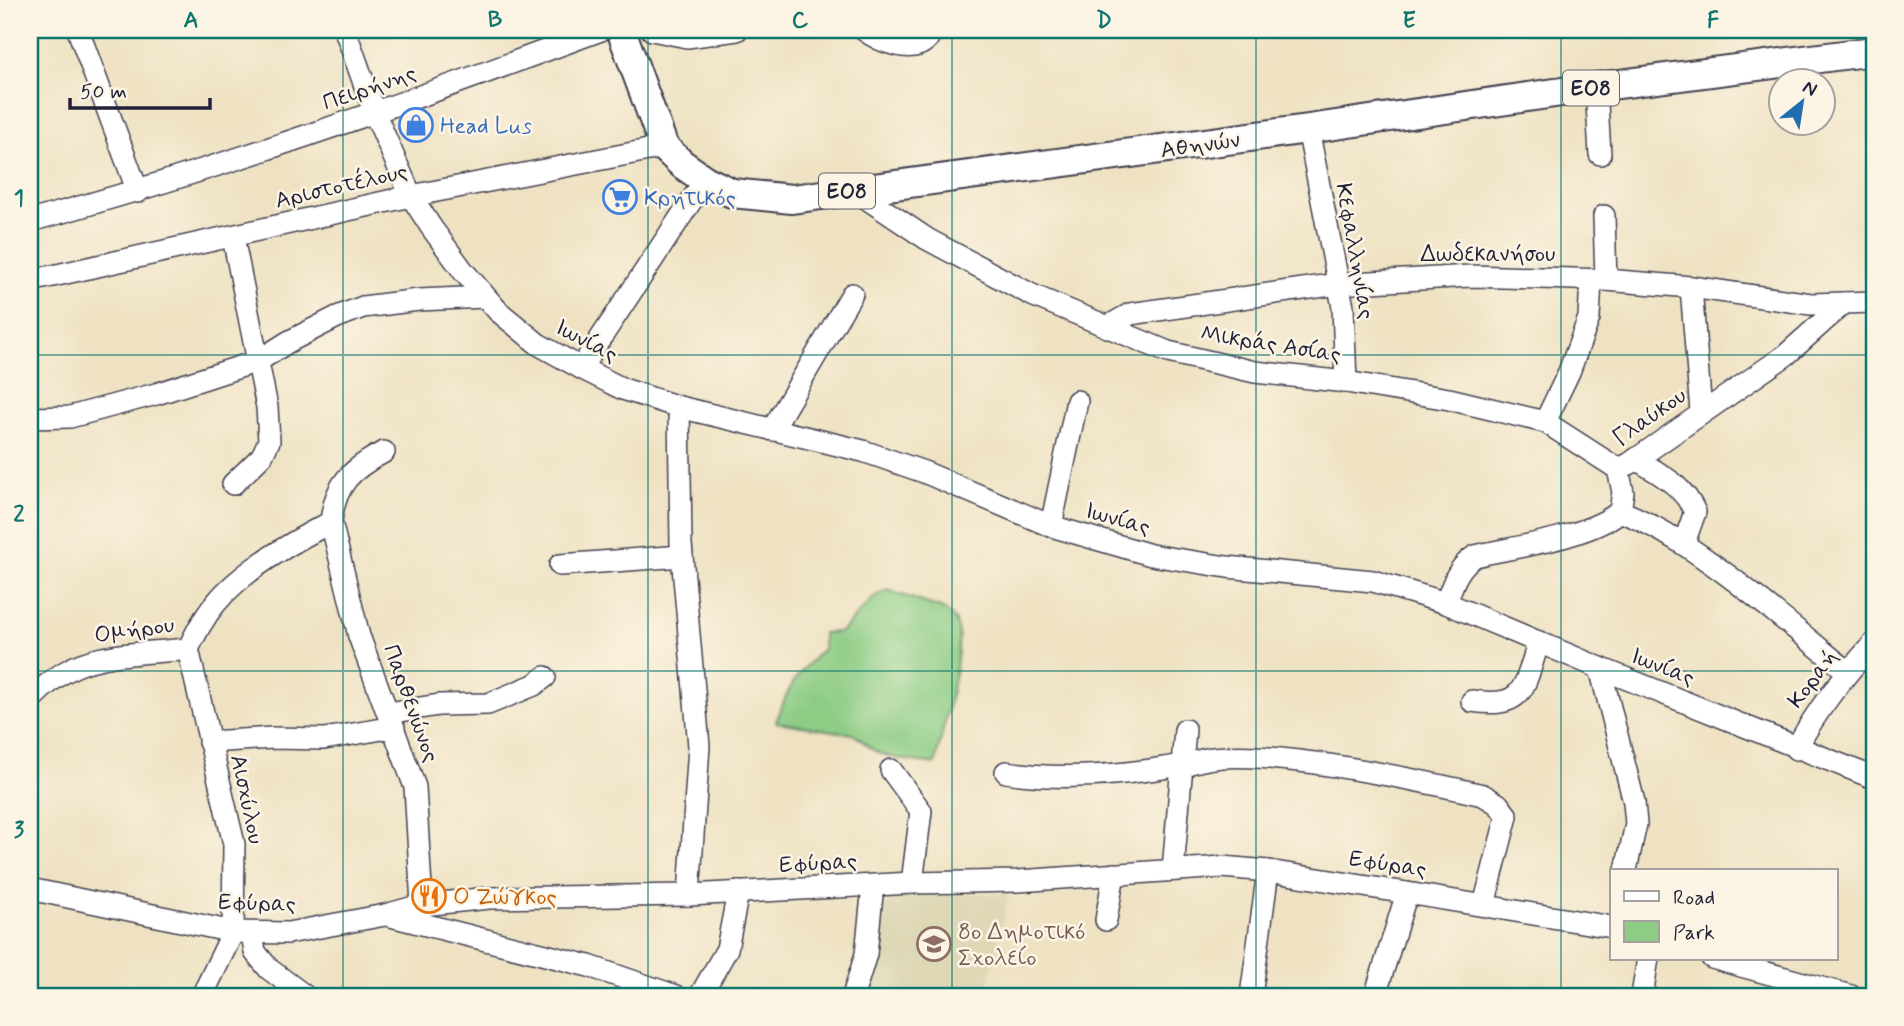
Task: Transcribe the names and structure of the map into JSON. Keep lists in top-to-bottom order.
{
  "streets": {
    "main road": ["ΕΟ8", "Αθηνών"],
    "street": [
      "Πειρήνης",
      "Αριστοτέλους",
      "Κεφαλληνίας",
      "Δωδεκανήσου",
      "Ιωνίας",
      "Μικράς Ασίας",
      "Γλαύκου",
      "Ομήρου",
      "Κοραή",
      "Παρθενώνος",
      "Αισχύλου",
      "Εφύρας"
    ]
  },
  "crossings": [
    ["Πειρήνης", "Ιωνίας"],
    ["Αθηνών", "Αριστοτέλους"],
    ["Αθηνών", "Κεφαλληνίας"],
    ["Αθηνών", "Μικράς Ασίας"],
    ["Αριστοτέλους", "Ιωνίας"],
    ["Κεφαλληνίας", "Δωδεκανήσου"],
    ["Κεφαλληνίας", "Μικράς Ασίας"],
    ["Δωδεκανήσου", "Μικράς Ασίας"],
    ["Δωδεκανήσου", "Γλαύκου"],
    ["Ιωνίας", "Κοραή"],
    ["Μικράς Ασίας", "Γλαύκου"],
    ["Ομήρου", "Παρθενώνος"],
    ["Ομήρου", "Αισχύλου"],
    ["Παρθενώνος", "Εφύρας"],
    ["Αισχύλου", "Εφύρας"]
  ],
  "places": {
    "shop": ["Head Lus"],
    "supermarket": ["Κρητικός"],
    "restaurant": ["Ο Ζώγκος"],
    "school or university": ["8ο Δημοτικό Σχολείο"]
  },
  "legend": ["Road", "Park"],
  "scale_bar": "50 m",
  "north": "top right",
  "grid": {
    "columns": [
      "A",
      "B",
      "C",
      "D",
      "E",
      "F"
    ],
    "rows": ["1", "2", "3"]
  }
}
